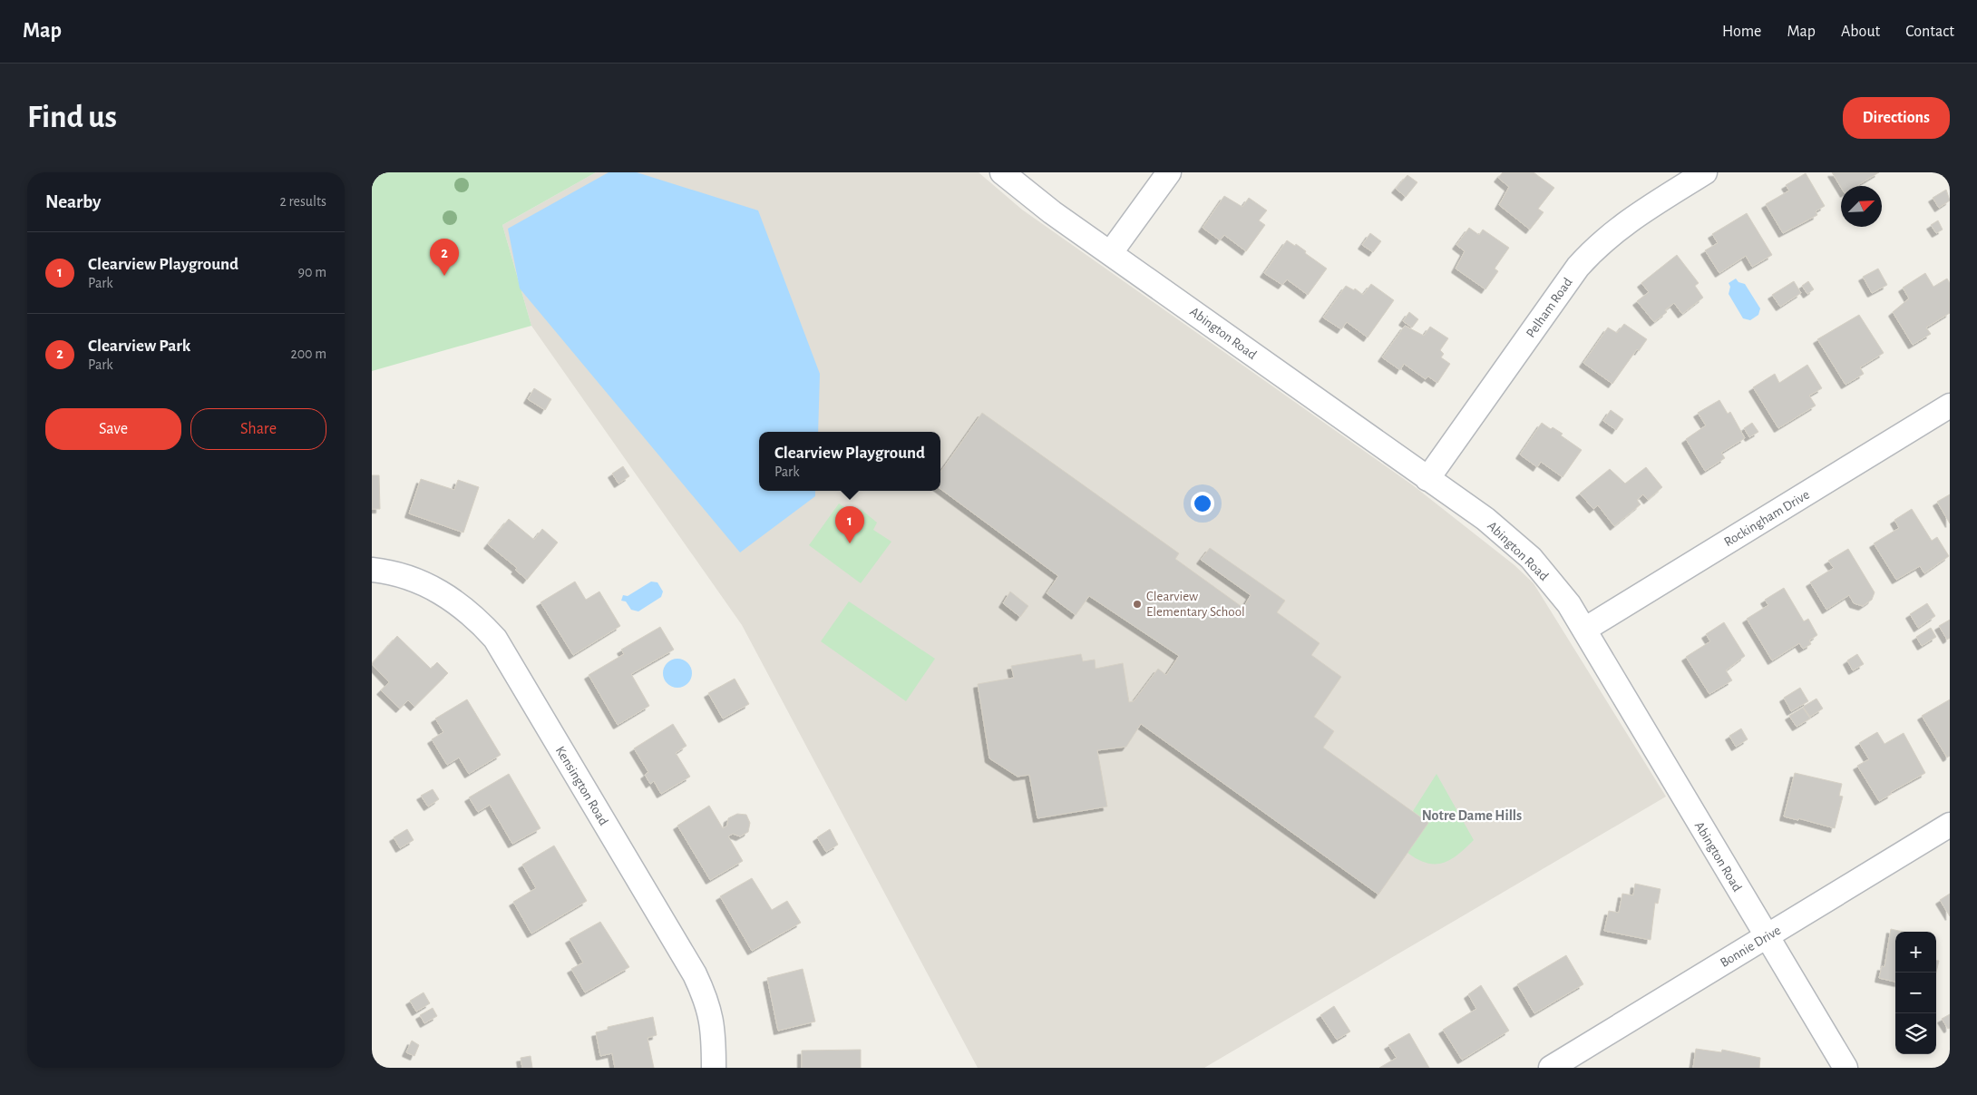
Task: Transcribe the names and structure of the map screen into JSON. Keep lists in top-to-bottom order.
{
  "streets": {
    "street": [
      "Pelham Road",
      "Abington Road",
      "Rockingham Drive",
      "Kensington Road",
      "Bonnie Drive"
    ]
  },
  "crossings": [
    ["Pelham Road", "Abington Road"],
    ["Abington Road", "Rockingham Drive"],
    ["Abington Road", "Bonnie Drive"]
  ],
  "districts": ["Notre Dame Hills"],
  "places": ["Clearview Elementary School"],
  "north": "top right",
  "page": {
    "header": "Map",
    "nav": [
      "Home",
      "Map",
      "About",
      "Contact"
    ],
    "buttons": [
      "Directions",
      ["Save", "Share"]
    ],
    "title": "Find us",
    "heading": ["Nearby", "2 results"],
    "list": [
      {
        "mark": "1",
        "name": "Clearview Playground",
        "note": "Park",
        "value": "90 m"
      },
      {
        "mark": "2",
        "name": "Clearview Park",
        "note": "Park",
        "value": "200 m"
      }
    ],
    "pins": ["2", "1"],
    "popup": ["Clearview Playground", "Park"],
    "map_buttons": ["+", "−"]
  }
}
